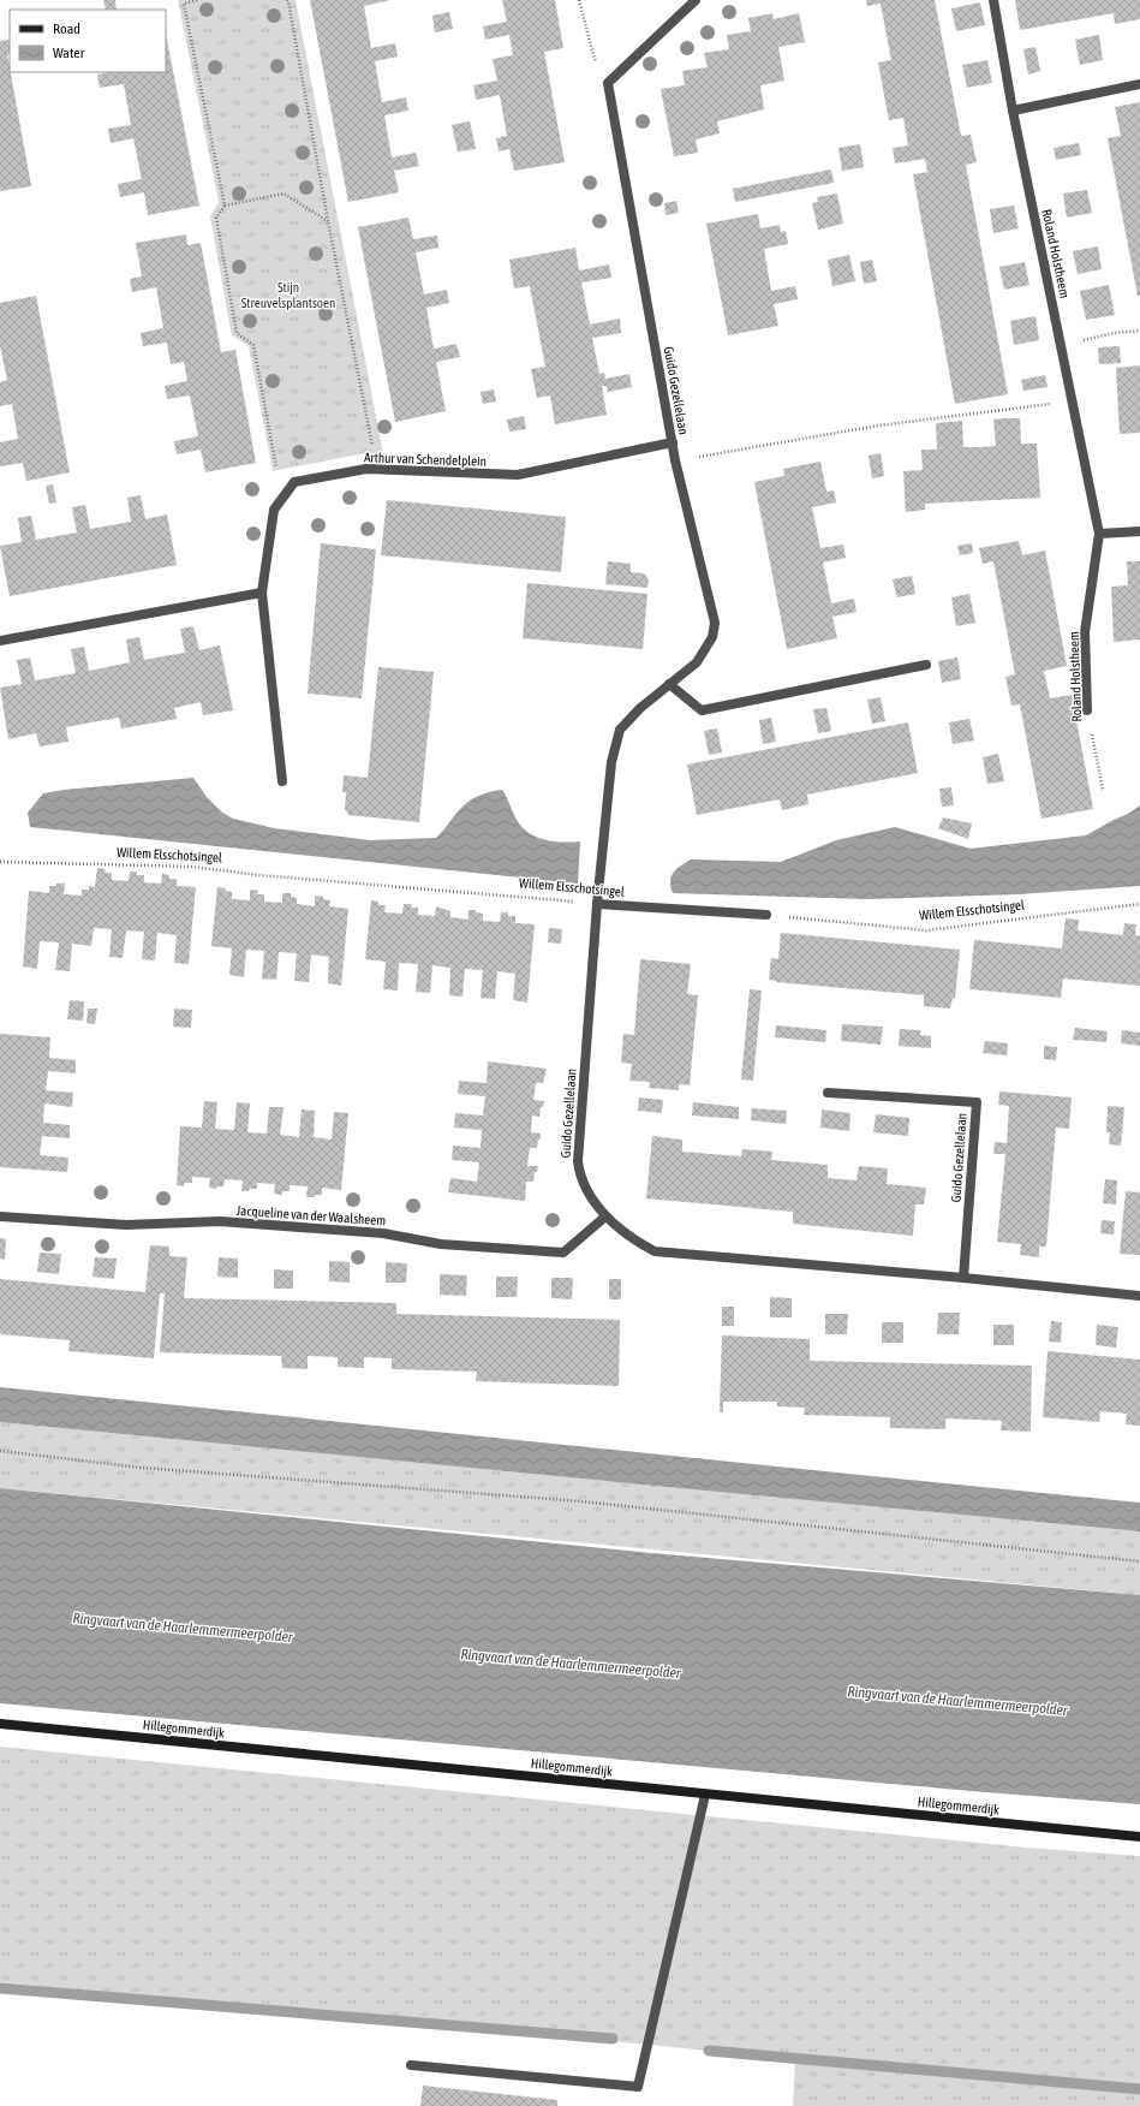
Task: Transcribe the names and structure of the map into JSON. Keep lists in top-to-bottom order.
{
  "streets": {
    "street": [
      "Roland Holstheem",
      "Guido Gezellelaan",
      "Arthur van Schendelplein",
      "Willem Elsschotsingel",
      "Jacqueline van der Waalsheem",
      "Hillegommerdijk"
    ]
  },
  "crossings": [
    ["Guido Gezellelaan", "Arthur van Schendelplein"],
    ["Guido Gezellelaan", "Willem Elsschotsingel"],
    ["Guido Gezellelaan", "Jacqueline van der Waalsheem"]
  ],
  "water": ["Ringvaart van de Haarlemmermeerpolder"],
  "parks": ["Stijn Streuvelsplantsoen"],
  "legend": ["Road", "Water"]
}
